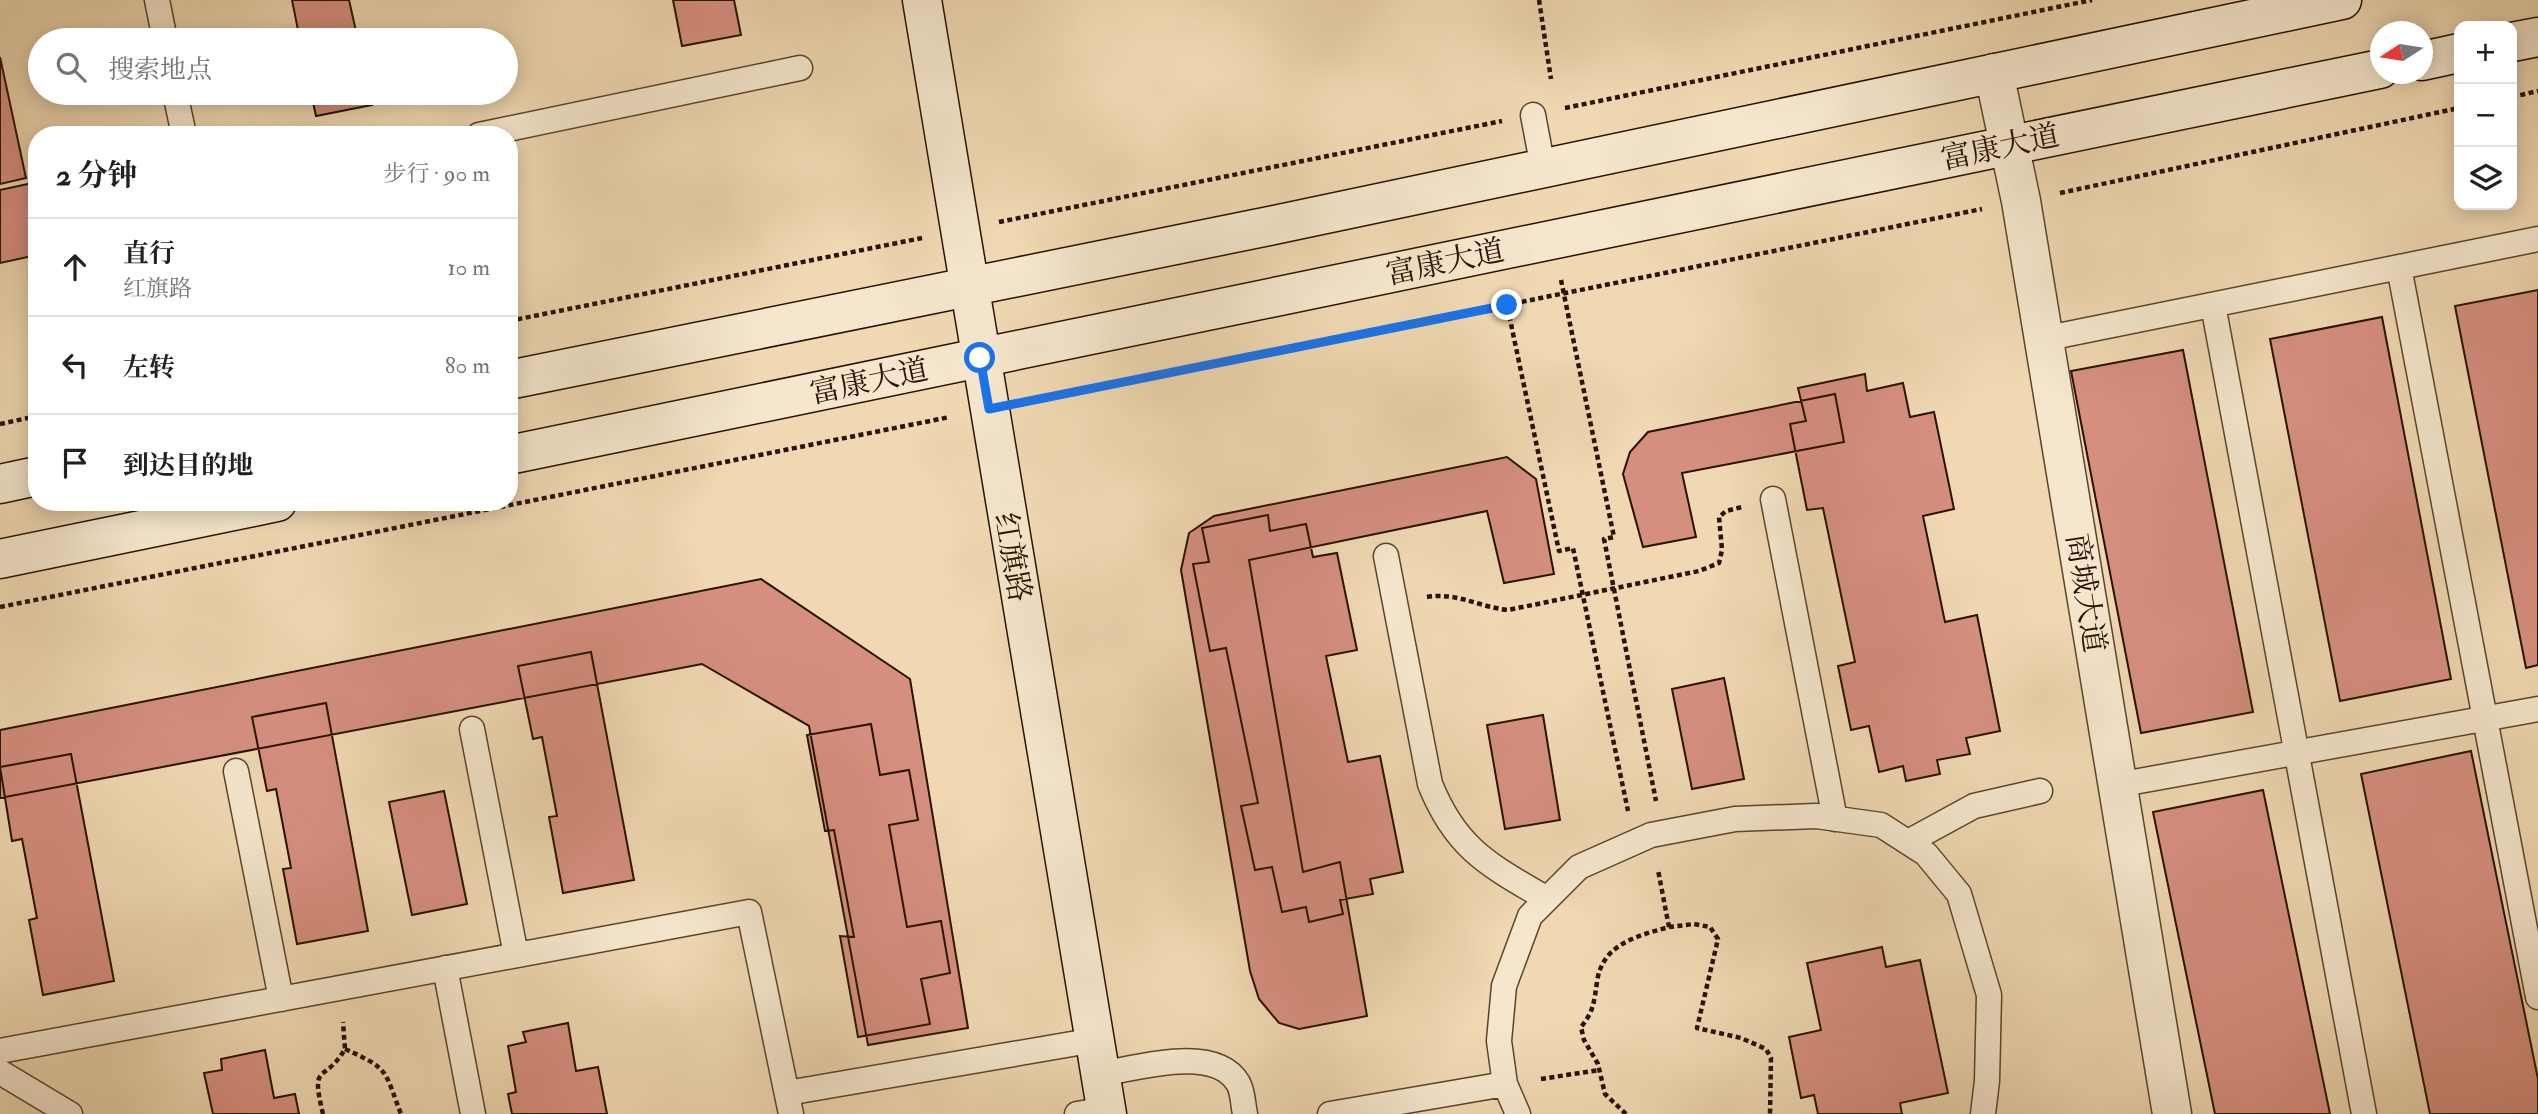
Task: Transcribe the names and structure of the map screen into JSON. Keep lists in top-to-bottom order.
{
  "streets": {
    "street": ["富康大道", "红旗路", "商城大道"]
  },
  "crossings": [
    ["富康大道", "红旗路"],
    ["富康大道", "商城大道"]
  ],
  "north": "left",
  "page": {
    "map_buttons": ["+", "−"],
    "search": "搜索地点",
    "heading": ["2 分钟", "步行 · 90 m"],
    "list": [
      ["直行", "红旗路", "10 m"],
      ["左转", "80 m"],
      "到达目的地"
    ]
  }
}
